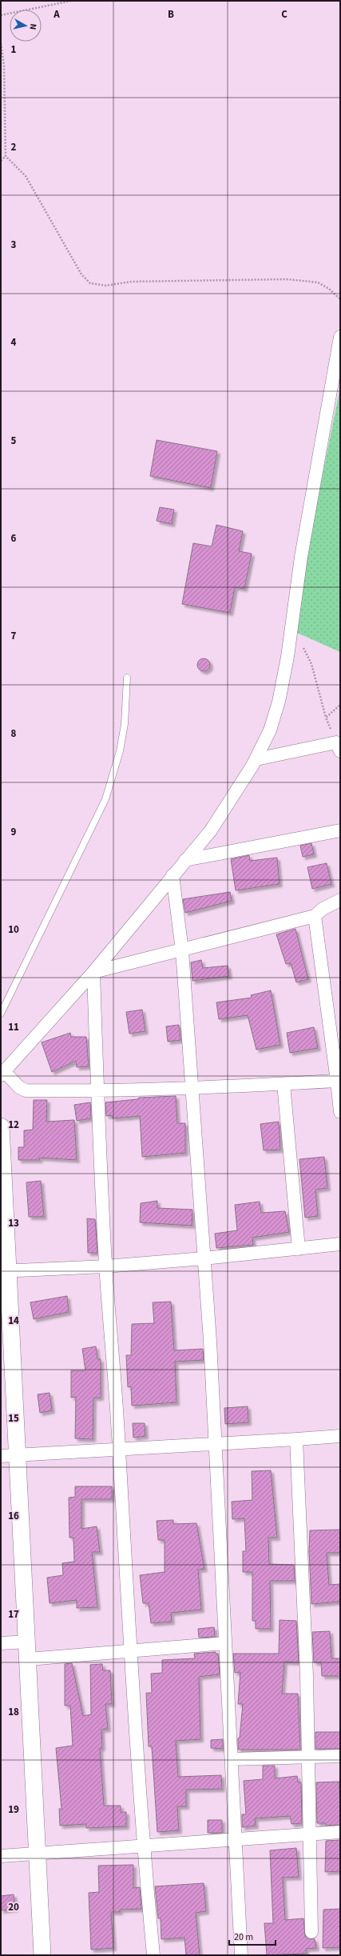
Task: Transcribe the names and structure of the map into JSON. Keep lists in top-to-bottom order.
{
  "scale_bar": "20 m",
  "north": "right",
  "grid": {
    "columns": ["A", "B", "C"],
    "rows": [
      "1",
      "2",
      "3",
      "4",
      "5",
      "6",
      "7",
      "8",
      "9",
      "10",
      "11",
      "12",
      "13",
      "14",
      "15",
      "16",
      "17",
      "18",
      "19",
      "20"
    ]
  }
}
